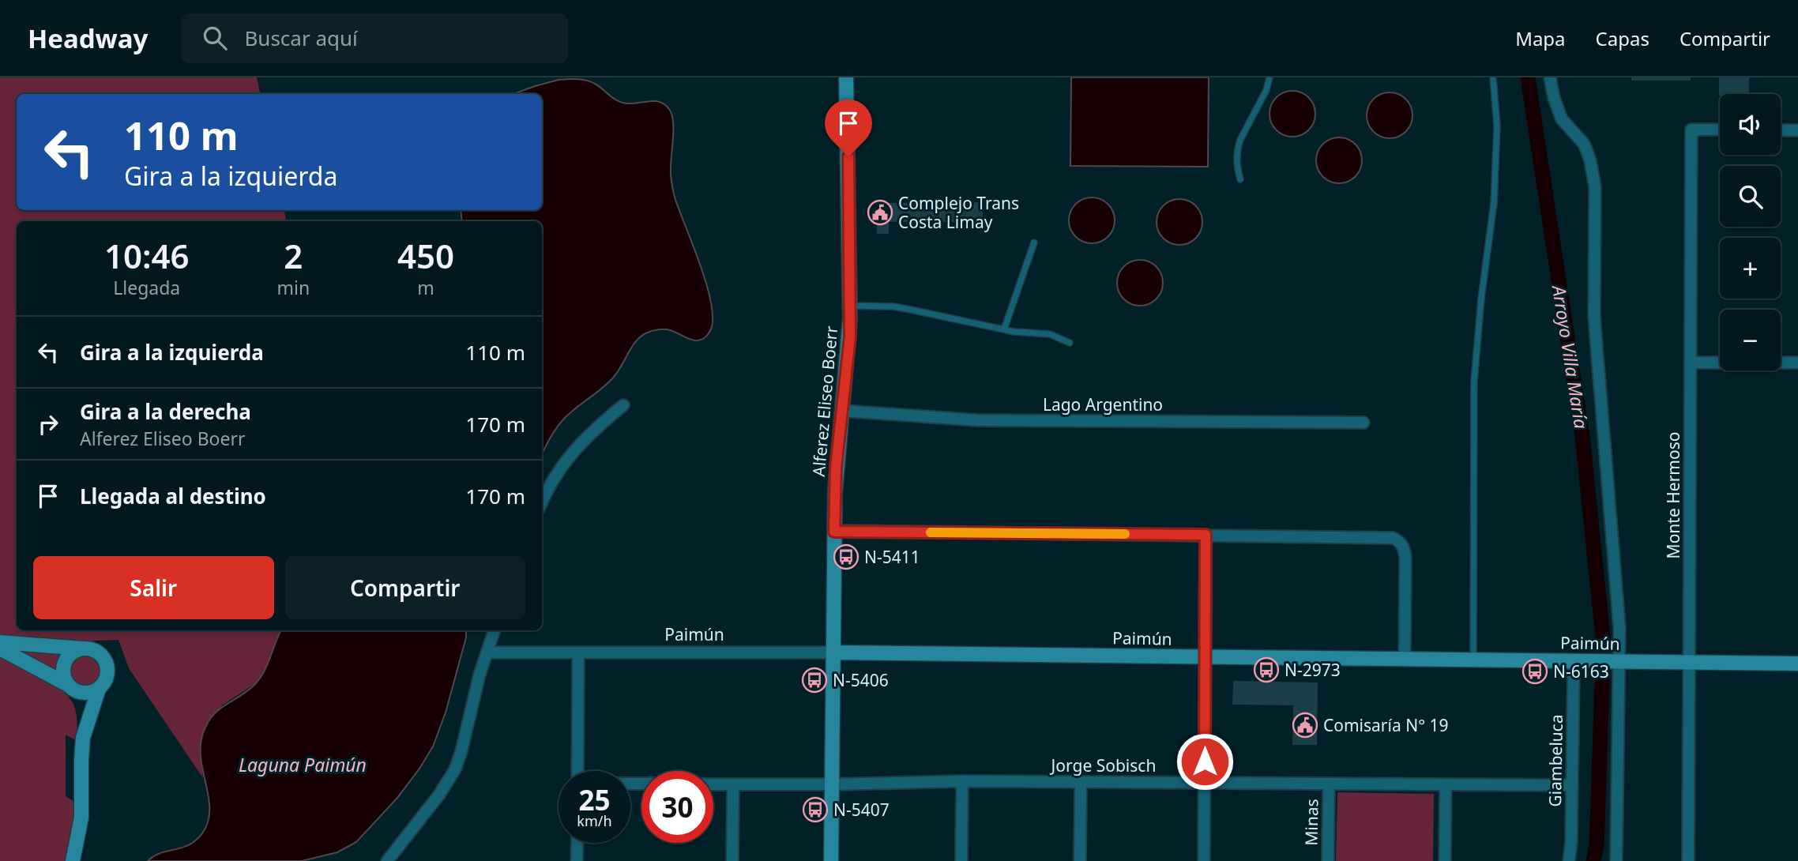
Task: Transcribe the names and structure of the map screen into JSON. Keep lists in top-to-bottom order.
{
  "streets": {
    "street": [
      "Alferez Eliseo Boerr",
      "Lago Argentino",
      "Monte Hermoso",
      "Paimún",
      "Giambeluca",
      "Jorge Sobisch",
      "Minas"
    ]
  },
  "crossings": [
    ["Alferez Eliseo Boerr", "Lago Argentino"],
    ["Alferez Eliseo Boerr", "Paimún"],
    ["Alferez Eliseo Boerr", "Jorge Sobisch"],
    ["Monte Hermoso", "Paimún"],
    ["Paimún", "Giambeluca"],
    ["Giambeluca", "Jorge Sobisch"],
    ["Jorge Sobisch", "Minas"]
  ],
  "water": ["Arroyo Villa María", "Laguna Paimún"],
  "places": {
    "public building": ["Complejo Trans Costa Limay", "Comisaría N° 19"],
    "bus stop": [
      "N-5411",
      "N-2973",
      "N-6163",
      "N-5406",
      "N-5407"
    ]
  },
  "page": {
    "header": "Headway",
    "search": "Buscar aquí",
    "nav": ["Mapa", "Capas", "Compartir"],
    "map_buttons": ["+", "−"],
    "turn": ["110 m", "Gira a la izquierda"],
    "eta": [
      "10:46",
      "Llegada",
      "2",
      "min",
      "450",
      "m"
    ],
    "list": [
      {
        "name": "Gira a la izquierda",
        "value": "110 m"
      },
      {
        "name": "Gira a la derecha",
        "note": "Alferez Eliseo Boerr",
        "value": "170 m"
      },
      {
        "name": "Llegada al destino",
        "value": "170 m"
      }
    ],
    "buttons": ["Salir", "Compartir"],
    "speed": "25 km/h",
    "limit": "30"
  }
}
